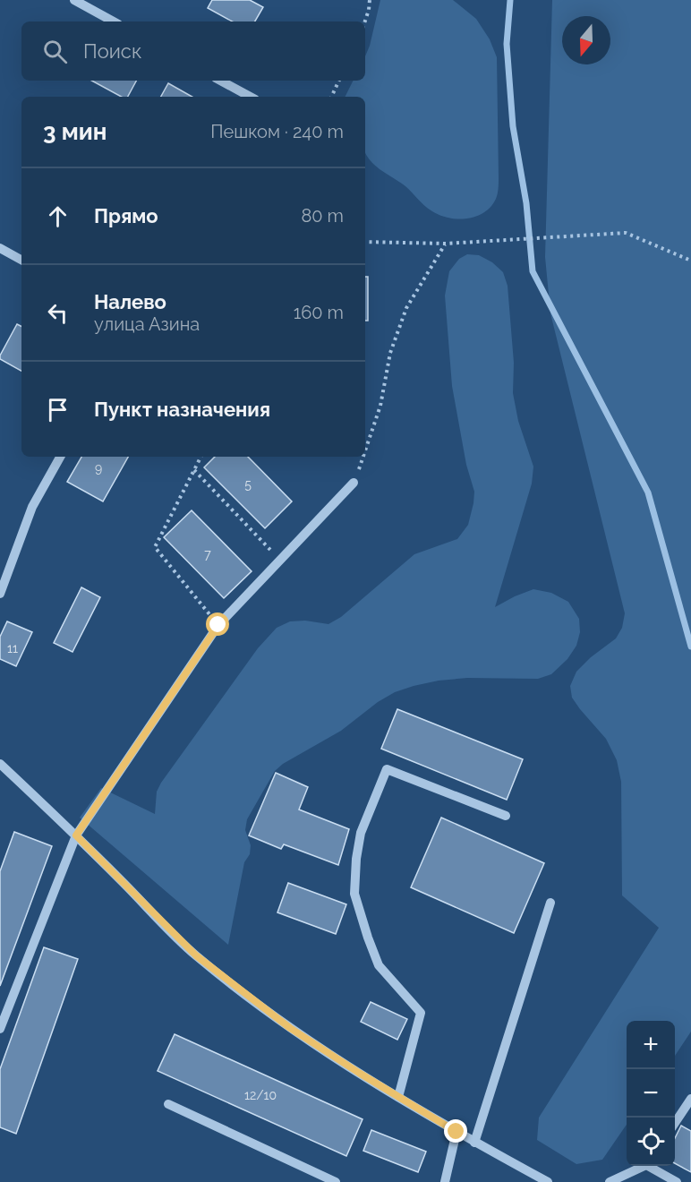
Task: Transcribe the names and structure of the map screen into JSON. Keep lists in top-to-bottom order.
{
  "house_numbers": [
    "9",
    "5",
    "7",
    "11",
    "12/10"
  ],
  "north": "bottom",
  "page": {
    "search": "Поиск",
    "heading": ["3 мин", "Пешком · 240 m"],
    "list": [
      ["Прямо", "80 m"],
      ["Налево", "улица Азина", "160 m"],
      "Пункт назначения"
    ],
    "map_buttons": ["+", "−"]
  }
}
